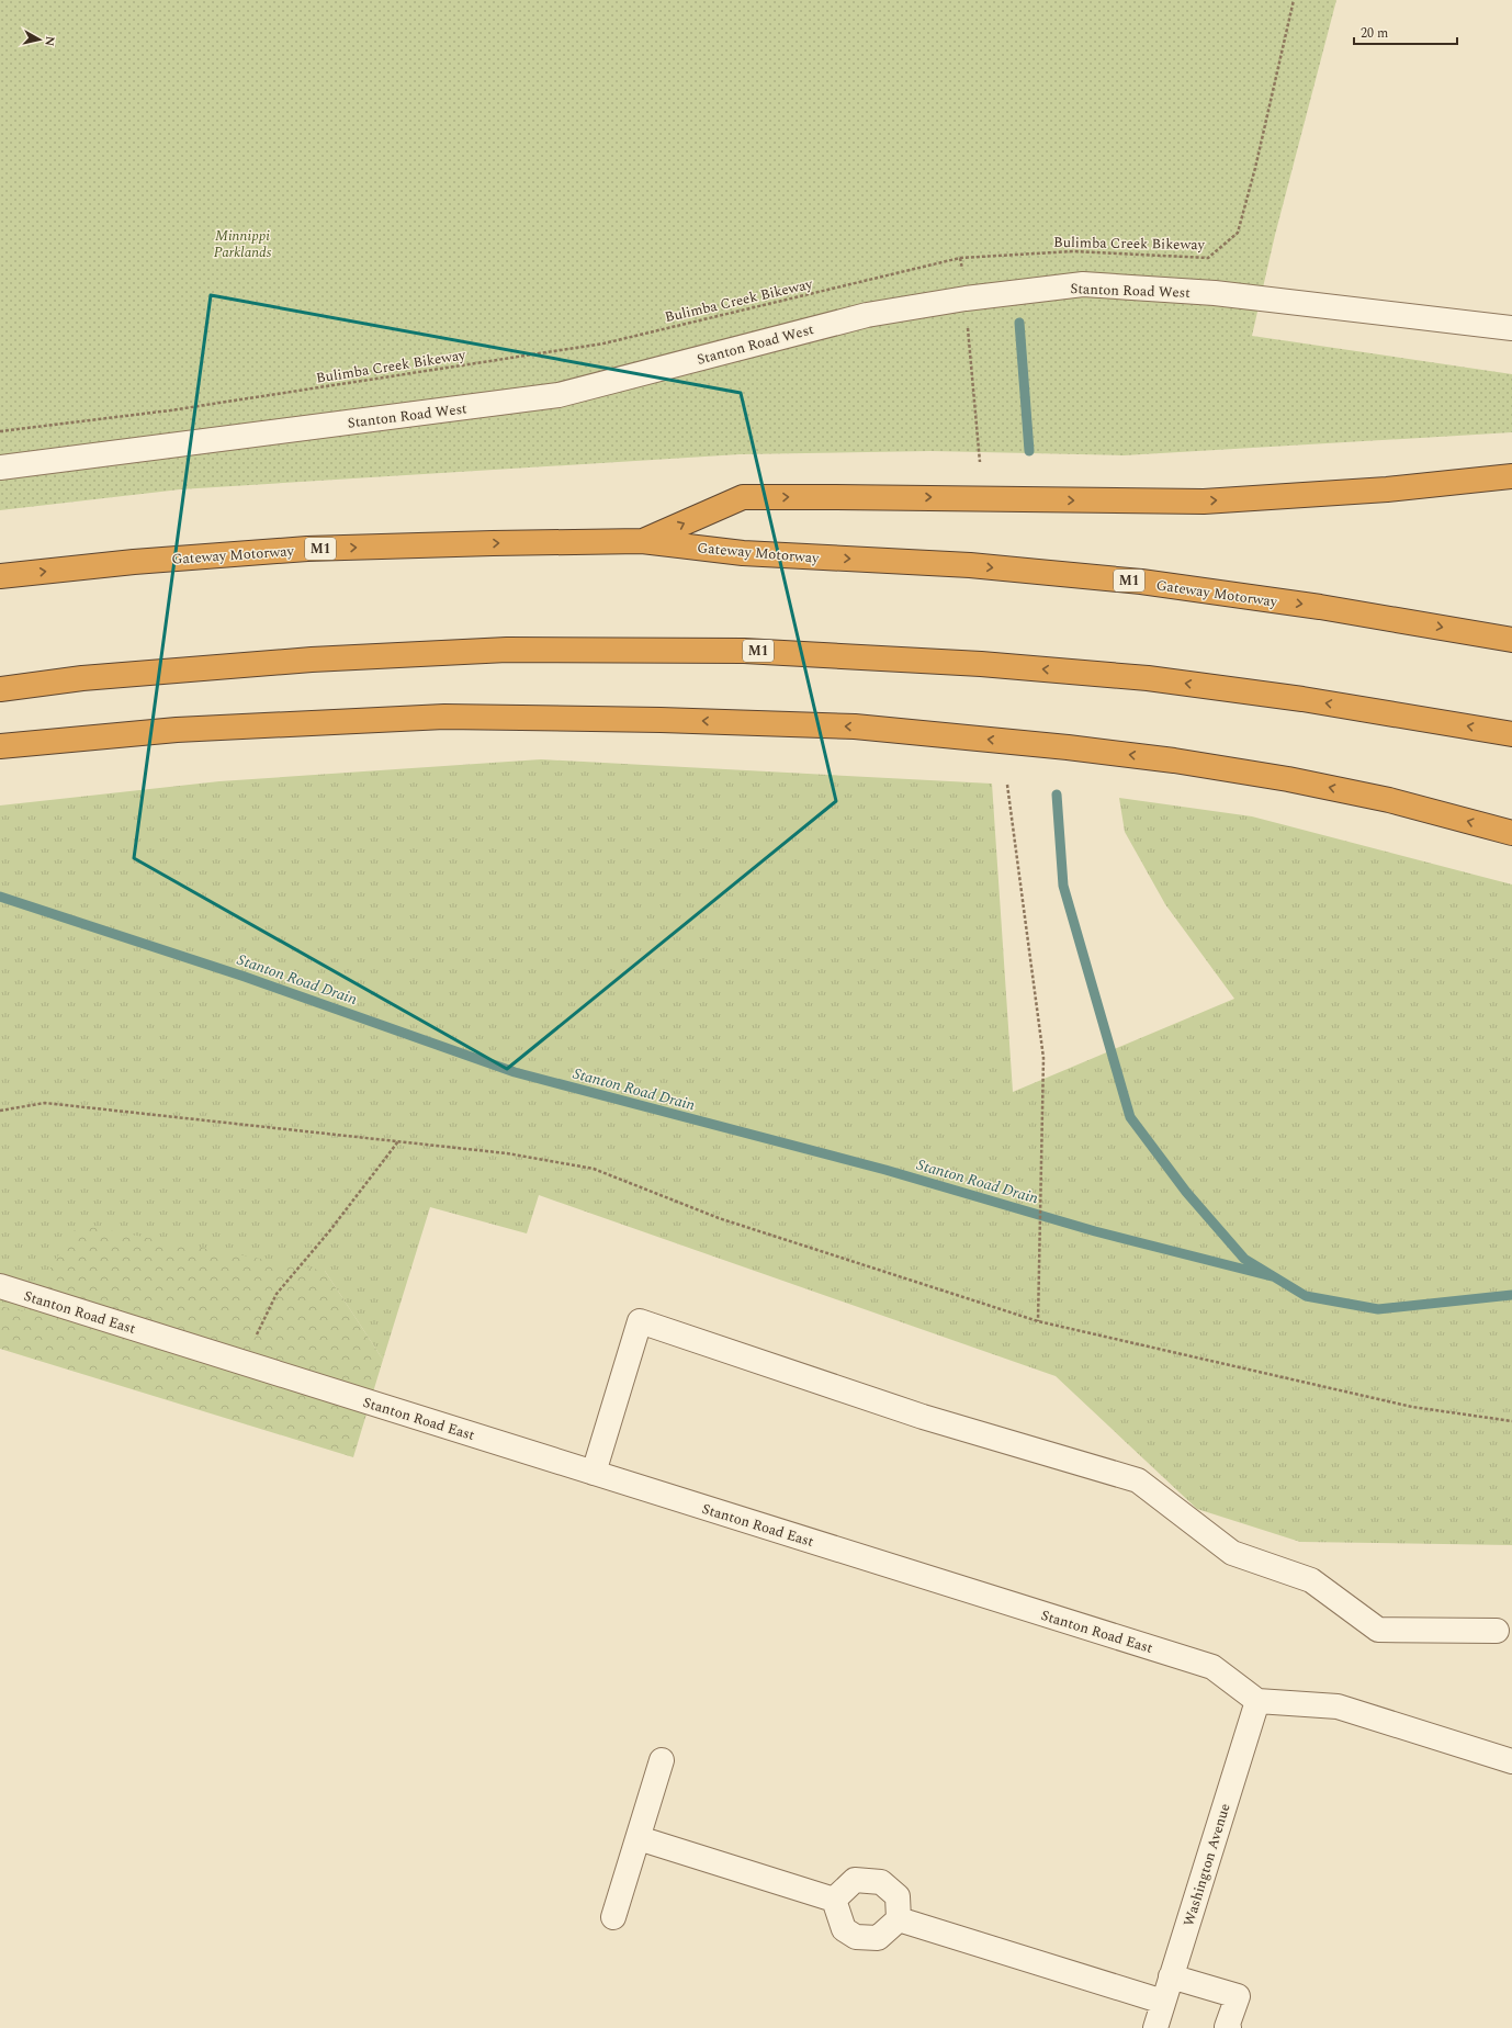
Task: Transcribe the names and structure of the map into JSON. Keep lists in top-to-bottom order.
{
  "streets": {
    "highway": ["M1", "Gateway Motorway"],
    "street": ["Stanton Road West", "Stanton Road East", "Washington Avenue"],
    "path": ["Bulimba Creek Bikeway"]
  },
  "crossings": [
    ["Stanton Road East", "Washington Avenue"]
  ],
  "water": ["Stanton Road Drain"],
  "parks": ["Minnippi Parklands"],
  "scale_bar": "20 m",
  "north": "right"
}
